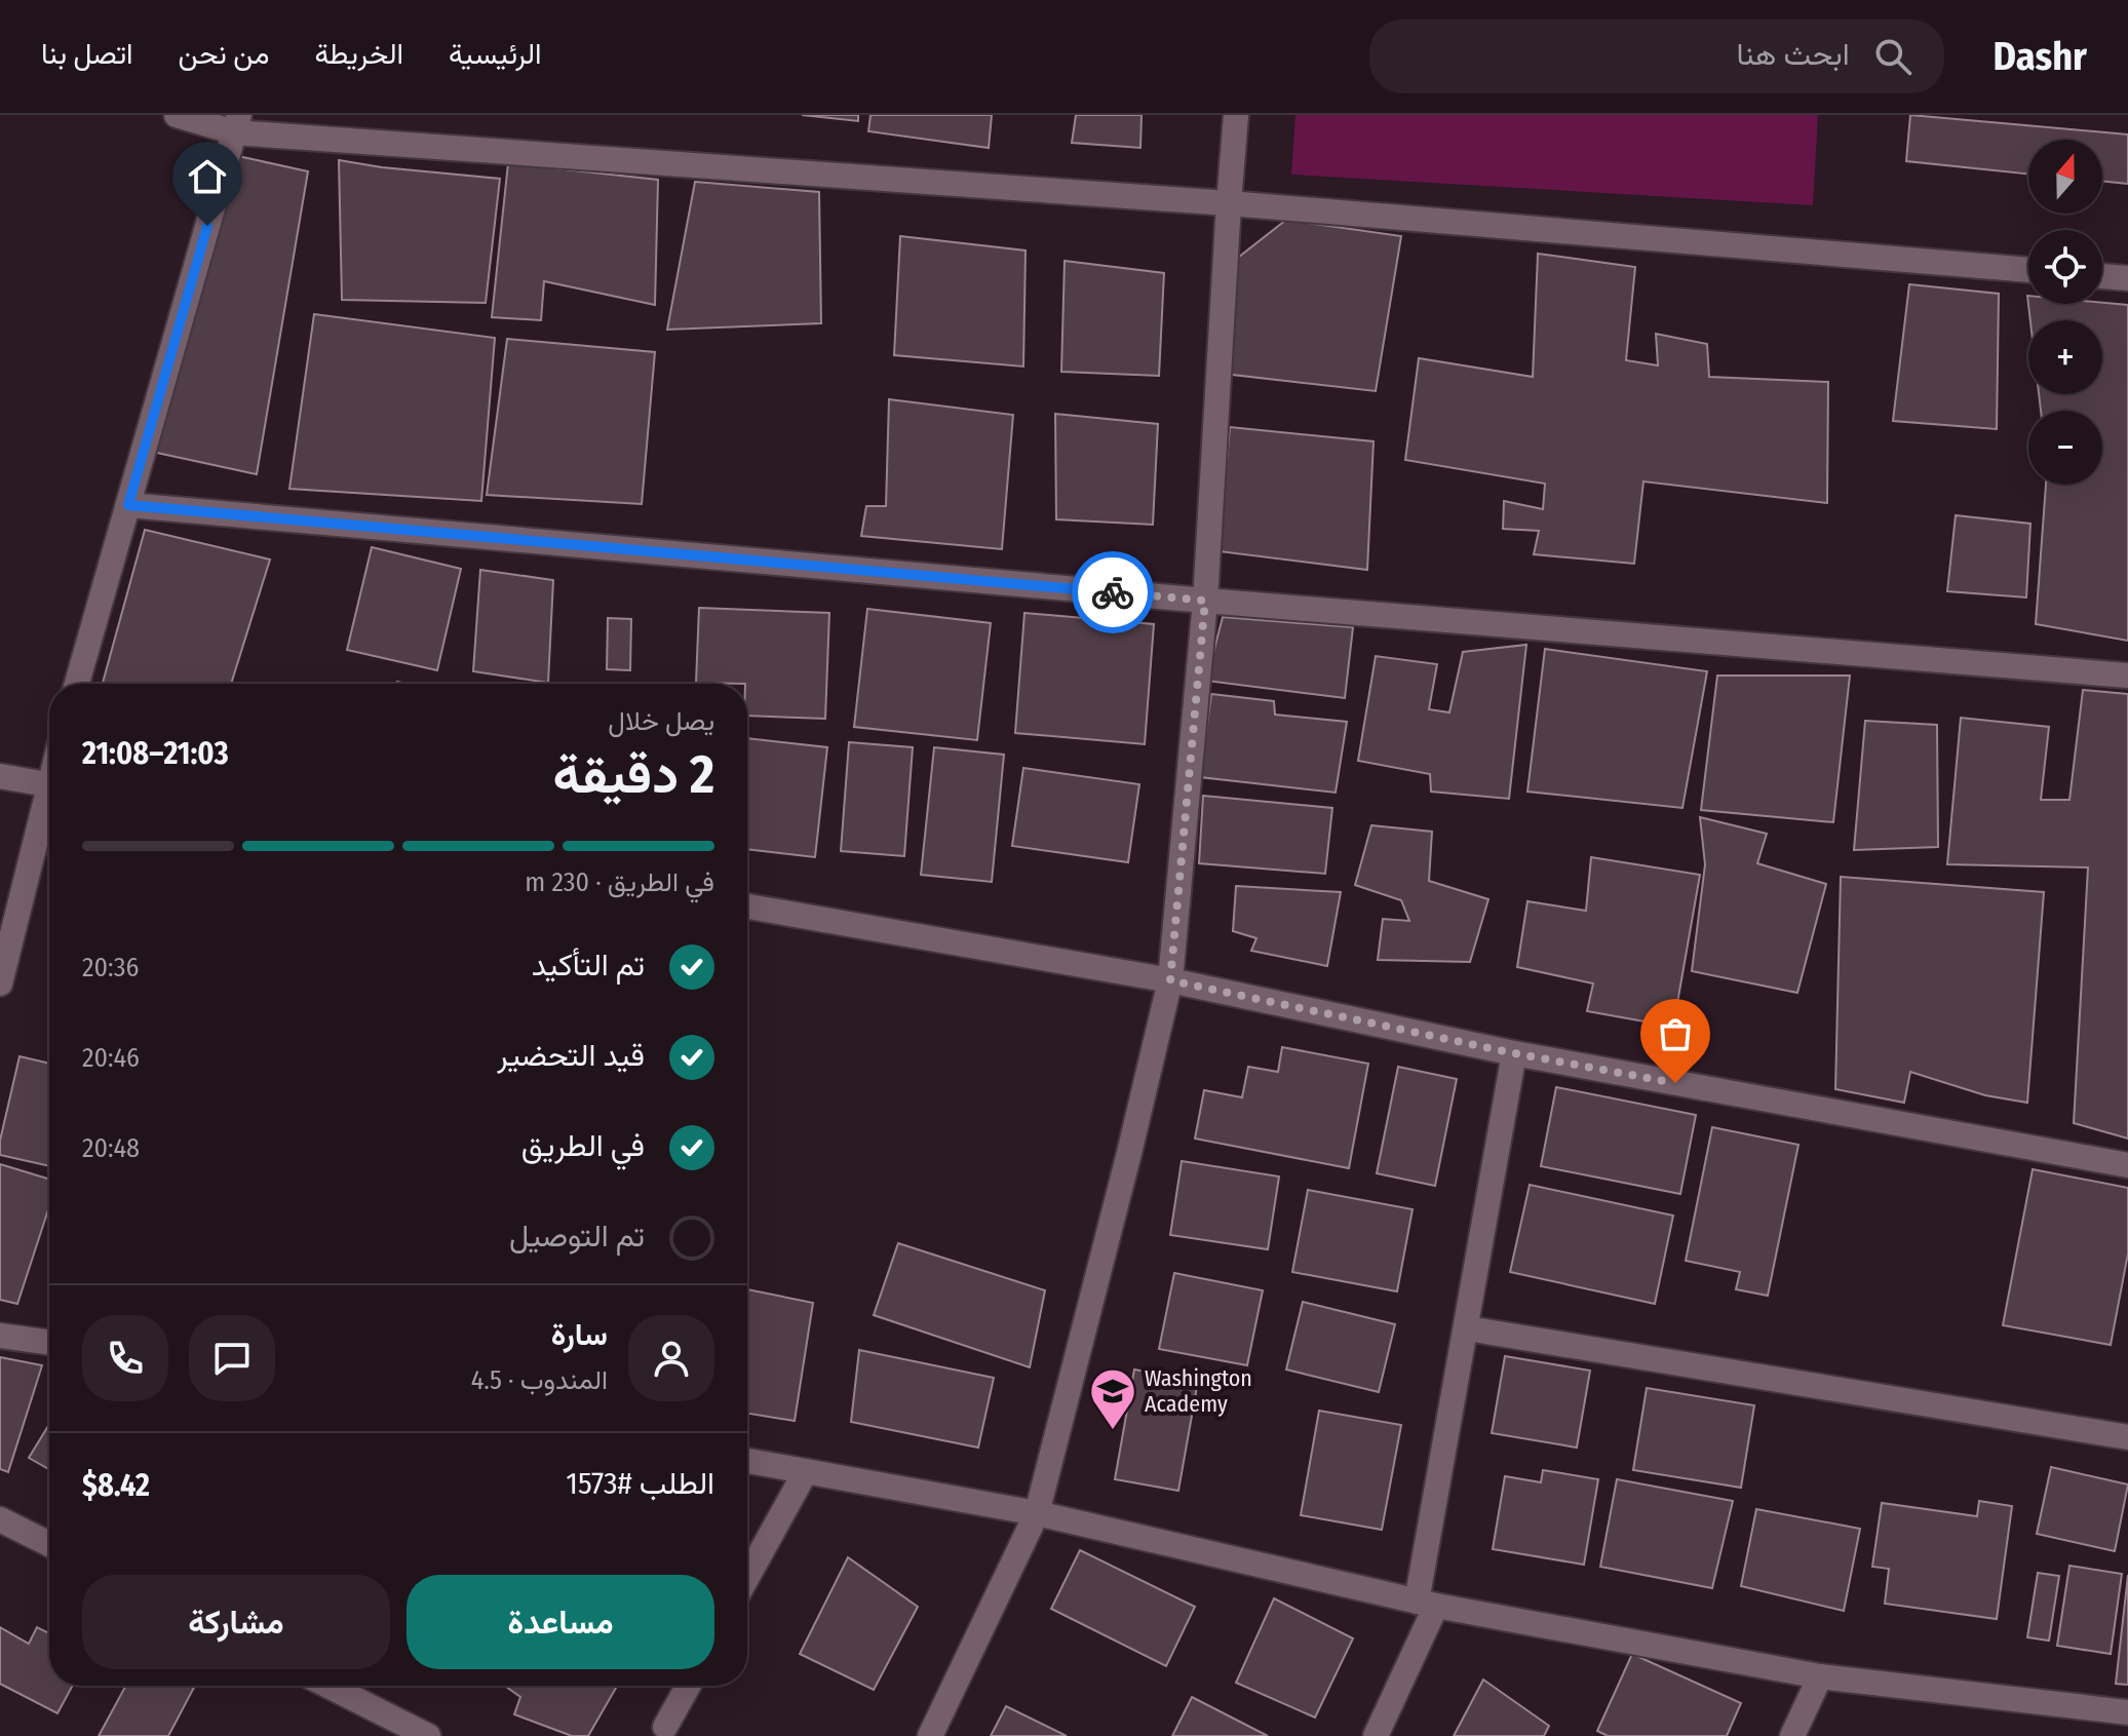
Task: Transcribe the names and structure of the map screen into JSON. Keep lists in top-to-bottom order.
{
  "places": {
    "school or university": ["Washington Academy"]
  },
  "north": "top",
  "page": {
    "header": "Dashr",
    "search": "ابحث هنا",
    "nav": [
      "الرئيسية",
      "الخريطة",
      "من نحن",
      "اتصل بنا"
    ],
    "map_buttons": ["+", "−"],
    "heading": ["2 دقيقة", "يصل خلال", "21:03–21:08"],
    "panel": [
      "سارة",
      "المندوب · 4.5",
      "الطلب #1573",
      "$8.42"
    ],
    "bar": "في الطريق · 230 m",
    "list": [
      ["تم التأكيد", "20:36"],
      ["قيد التحضير", "20:46"],
      ["في الطريق", "20:48"],
      "تم التوصيل"
    ],
    "buttons": ["مساعدة", "مشاركة"]
  }
}
